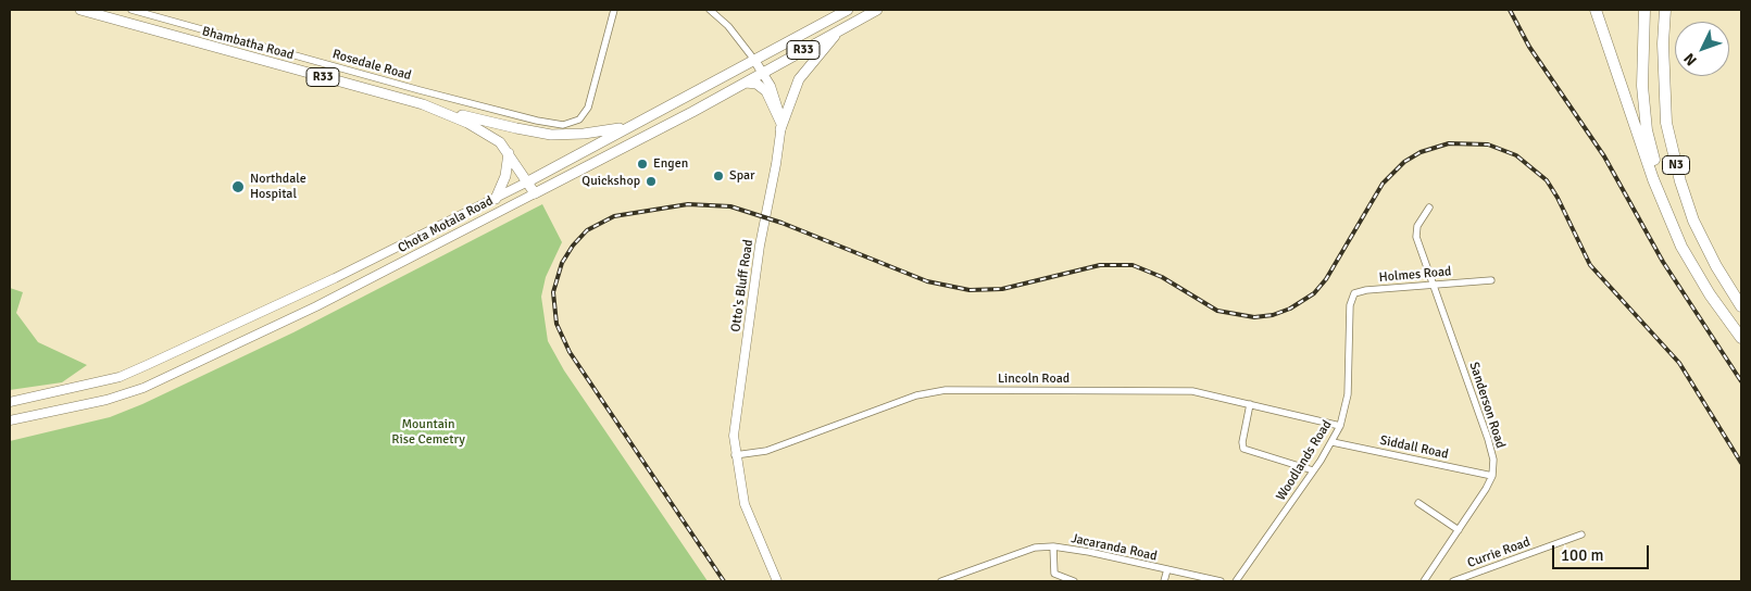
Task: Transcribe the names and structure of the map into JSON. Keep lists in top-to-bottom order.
{
  "streets": {
    "highway": ["N3"],
    "main road": ["Bhambatha Road", "R33", "Chota Motala Road"],
    "street": [
      "Rosedale Road",
      "Holmes Road",
      "Otto's Bluff Road",
      "Lincoln Road",
      "Sanderson Road",
      "Siddall Road",
      "Woodlands Road",
      "Jacaranda Road",
      "Currie Road"
    ]
  },
  "crossings": [
    ["Bhambatha Road", "Chota Motala Road"],
    ["Chota Motala Road", "Otto's Bluff Road"],
    ["Holmes Road", "Sanderson Road"],
    ["Holmes Road", "Woodlands Road"],
    ["Otto's Bluff Road", "Lincoln Road"],
    ["Lincoln Road", "Woodlands Road"],
    ["Sanderson Road", "Siddall Road"],
    ["Siddall Road", "Woodlands Road"]
  ],
  "parks": ["Mountain Rise Cemetry"],
  "places": [
    "Engen",
    "Spar",
    "Quickshop",
    "Northdale Hospital"
  ],
  "scale_bar": "100 m",
  "north": "bottom left"
}
